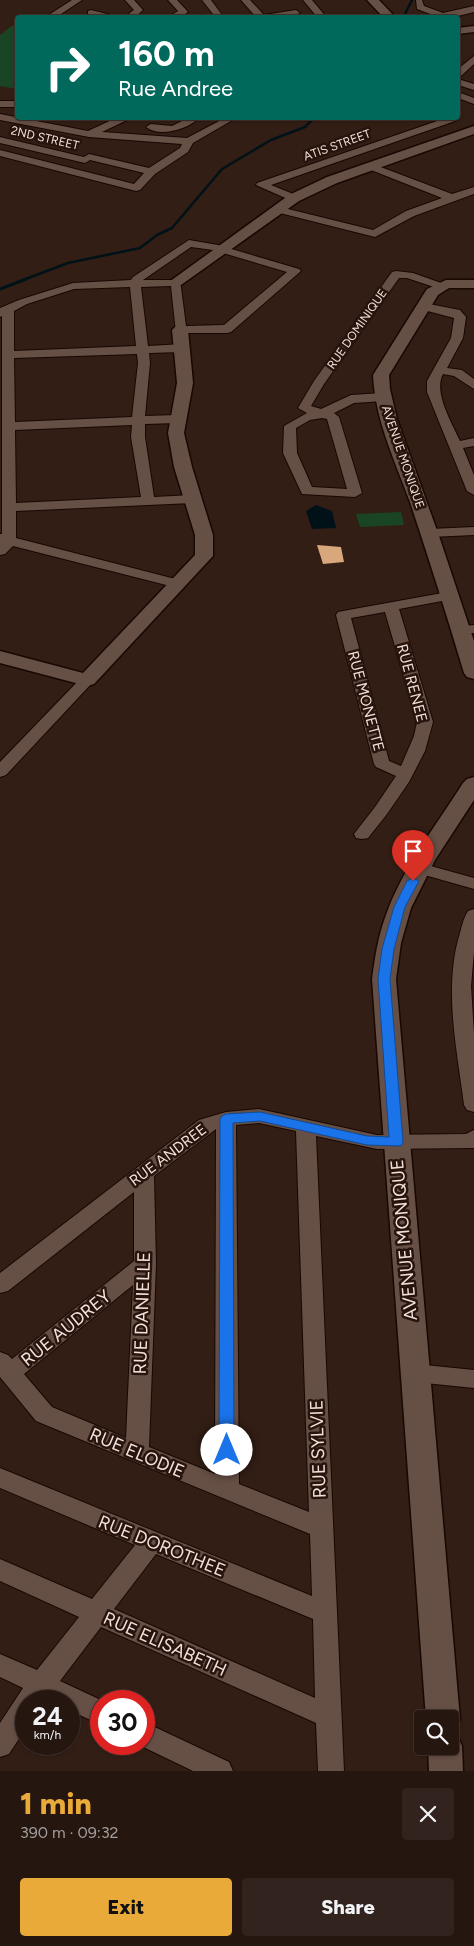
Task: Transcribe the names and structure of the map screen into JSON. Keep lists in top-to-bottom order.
{
  "streets": {
    "street": [
      "2ND STREET",
      "ATIS STREET",
      "RUE DOMINIQUE",
      "AVENUE MONIQUE",
      "RUE RENEE",
      "RUE MONETTE",
      "RUE ANDREE",
      "RUE DANIELLE",
      "RUE AUDREY",
      "RUE SYLVIE",
      "RUE ELODIE",
      "RUE DOROTHEE",
      "RUE ELISABETH"
    ]
  },
  "crossings": [
    ["RUE DOMINIQUE", "AVENUE MONIQUE"],
    ["AVENUE MONIQUE", "RUE ANDREE"],
    ["RUE RENEE", "RUE MONETTE"],
    ["RUE ANDREE", "RUE DANIELLE"],
    ["RUE ANDREE", "RUE SYLVIE"],
    ["RUE DANIELLE", "RUE AUDREY"],
    ["RUE DANIELLE", "RUE ELODIE"],
    ["RUE AUDREY", "RUE ELODIE"],
    ["RUE SYLVIE", "RUE ELODIE"],
    ["RUE SYLVIE", "RUE DOROTHEE"],
    ["RUE SYLVIE", "RUE ELISABETH"]
  ],
  "page": {
    "turn": ["160 m", "Rue Andree"],
    "speed": "24 km/h",
    "limit": "30",
    "heading": ["1 min", "390 m · 09:32"],
    "buttons": ["Exit", "Share"]
  }
}
